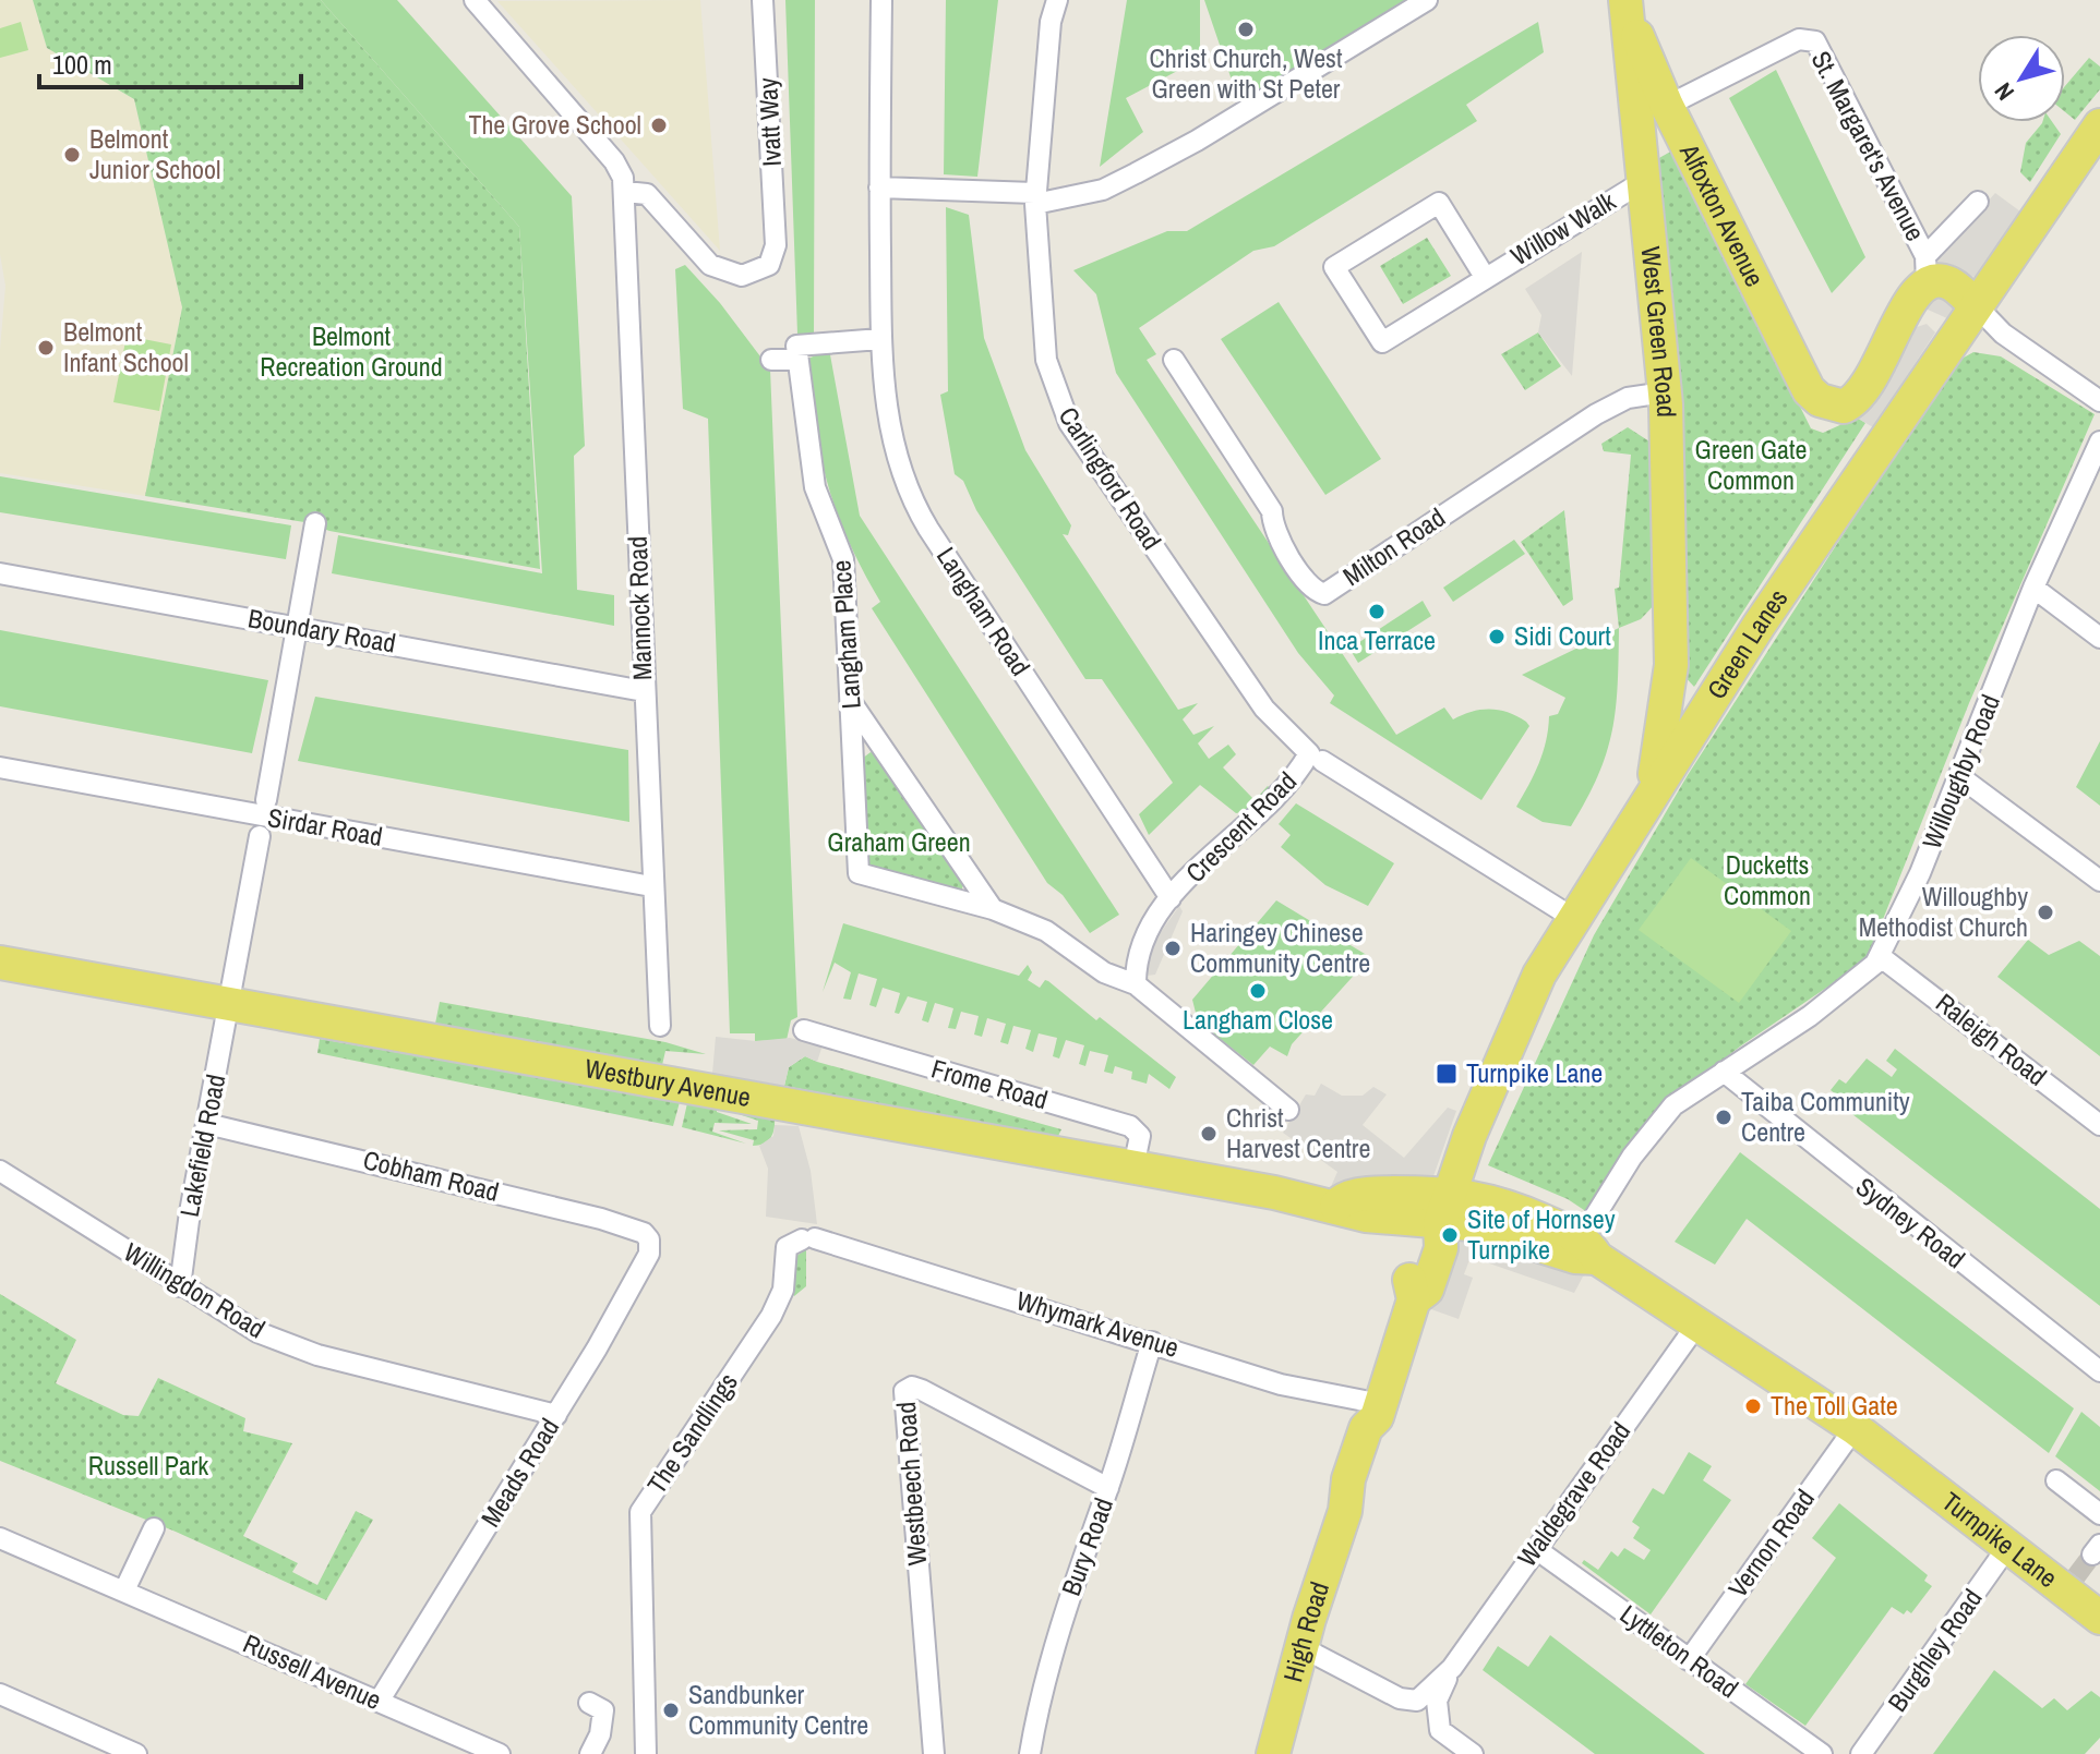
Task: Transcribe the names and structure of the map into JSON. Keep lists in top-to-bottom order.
{
  "streets": {
    "main road": [
      "Alfoxton Avenue",
      "West Green Road",
      "Green Lanes",
      "Westbury Avenue",
      "Turnpike Lane",
      "High Road"
    ],
    "street": [
      "Ivatt Way",
      "St. Margaret's Avenue",
      "Willow Walk",
      "Carlingford Road",
      "Milton Road",
      "Mannock Road",
      "Langham Road",
      "Boundary Road",
      "Langham Place",
      "Willoughby Road",
      "Sirdar Road",
      "Crescent Road",
      "Raleigh Road",
      "Frome Road",
      "Lakefield Road",
      "Cobham Road",
      "Sydney Road",
      "Willingdon Road",
      "Whymark Avenue",
      "The Sandlings",
      "Meads Road",
      "Westbeech Road",
      "Waldegrave Road",
      "Vernon Road",
      "Bury Road",
      "Burghley Road",
      "Lyttleton Road",
      "Russell Avenue"
    ]
  },
  "crossings": [
    ["Ivatt Way", "Mannock Road"],
    ["St. Margaret's Avenue", "Alfoxton Avenue"],
    ["Alfoxton Avenue", "West Green Road"],
    ["Willow Walk", "West Green Road"],
    ["West Green Road", "Milton Road"],
    ["West Green Road", "Green Lanes"],
    ["Carlingford Road", "Green Lanes"],
    ["Carlingford Road", "Crescent Road"],
    ["Mannock Road", "Boundary Road"],
    ["Mannock Road", "Sirdar Road"],
    ["Langham Road", "Crescent Road"],
    ["Green Lanes", "Westbury Avenue"],
    ["Green Lanes", "Turnpike Lane"],
    ["Green Lanes", "High Road"],
    ["Willoughby Road", "Raleigh Road"],
    ["Willoughby Road", "Sydney Road"],
    ["Willoughby Road", "Turnpike Lane"],
    ["Westbury Avenue", "Frome Road"],
    ["Westbury Avenue", "Lakefield Road"],
    ["Westbury Avenue", "Turnpike Lane"],
    ["Westbury Avenue", "High Road"],
    ["Lakefield Road", "Cobham Road"],
    ["Lakefield Road", "Willingdon Road"],
    ["Cobham Road", "Meads Road"],
    ["Willingdon Road", "Meads Road"],
    ["Whymark Avenue", "The Sandlings"],
    ["Whymark Avenue", "Bury Road"],
    ["Whymark Avenue", "High Road"],
    ["Meads Road", "Russell Avenue"],
    ["Westbeech Road", "Bury Road"],
    ["Waldegrave Road", "Turnpike Lane"],
    ["Waldegrave Road", "Lyttleton Road"],
    ["Turnpike Lane", "Vernon Road"],
    ["Turnpike Lane", "High Road"],
    ["Turnpike Lane", "Burghley Road"],
    ["Vernon Road", "Lyttleton Road"]
  ],
  "parks": [
    "Belmont Recreation Ground",
    "Green Gate Common",
    "Graham Green",
    "Ducketts Common",
    "Russell Park"
  ],
  "places": {
    "other": [
      "Christ Church, West Green with St Peter",
      "The Grove School",
      "Belmont Junior School",
      "Belmont Infant School",
      "Inca Terrace",
      "Sidi Court",
      "Willoughby Methodist Church",
      "Haringey Chinese Community Centre",
      "Langham Close",
      "Taiba Community Centre",
      "Christ Harvest Centre",
      "Site of Hornsey Turnpike",
      "The Toll Gate",
      "Sandbunker Community Centre"
    ],
    "transit": ["Turnpike Lane"]
  },
  "scale_bar": "100 m",
  "north": "bottom left"
}
